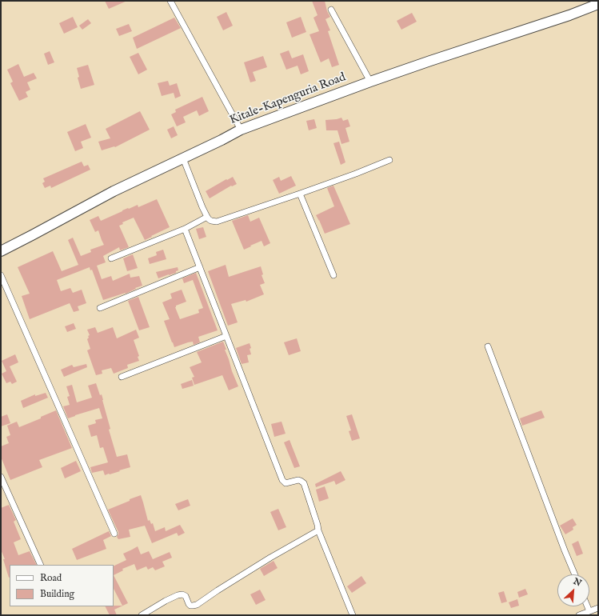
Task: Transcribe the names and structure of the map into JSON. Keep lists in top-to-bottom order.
{
  "streets": {
    "highway": ["Kitale-Kapenguria Road"]
  },
  "legend": ["Road", "Building"],
  "north": "top right"
}
